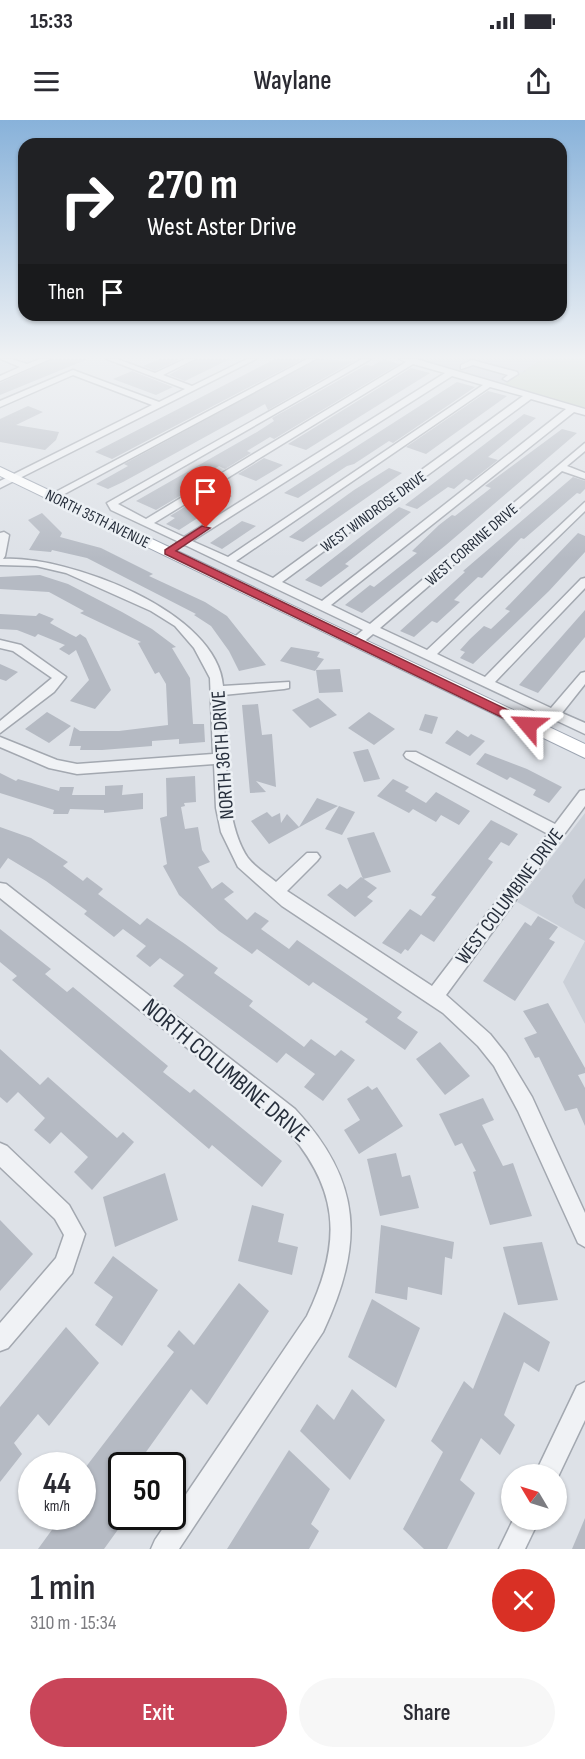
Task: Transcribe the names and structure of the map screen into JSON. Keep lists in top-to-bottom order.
{
  "streets": {
    "main road": ["NORTH 35TH AVENUE"],
    "street": [
      "WEST WINDROSE DRIVE",
      "WEST CORRINE DRIVE",
      "NORTH 36TH DRIVE",
      "WEST COLUMBINE DRIVE",
      "NORTH COLUMBINE DRIVE"
    ]
  },
  "crossings": [
    ["WEST WINDROSE DRIVE", "NORTH 35TH AVENUE"],
    ["NORTH 35TH AVENUE", "WEST CORRINE DRIVE"],
    ["NORTH 36TH DRIVE", "WEST COLUMBINE DRIVE"]
  ],
  "north": "top left",
  "page": {
    "status": "15:33",
    "header": "Waylane",
    "turn": ["270 m", "West Aster Drive"],
    "then": "Then",
    "speed": "44 km/h",
    "limit": "50",
    "heading": ["1 min", "310 m · 15:34"],
    "buttons": ["Exit", "Share"]
  }
}
